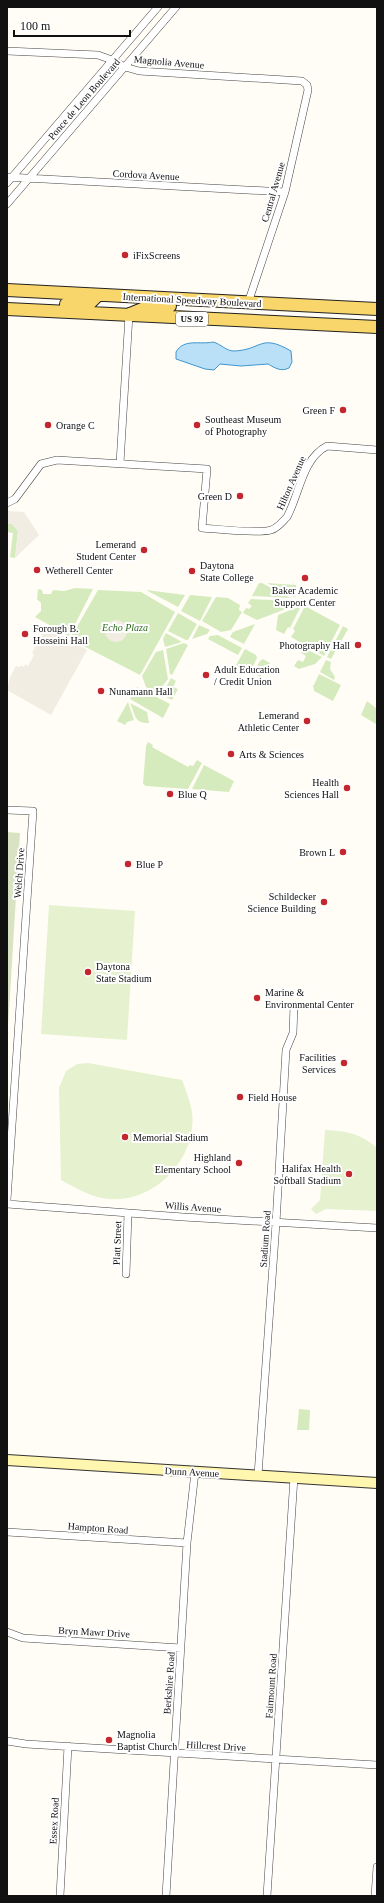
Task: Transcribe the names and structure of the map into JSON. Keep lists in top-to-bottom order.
{
  "streets": {
    "main road": ["International Speedway Boulevard", "US 92", "Dunn Avenue"],
    "street": [
      "Magnolia Avenue",
      "Ponce de Leon Boulevard",
      "Cordova Avenue",
      "Central Avenue",
      "Hilton Avenue",
      "Welch Drive",
      "Willis Avenue",
      "Stadium Road",
      "Platt Street",
      "Hampton Road",
      "Bryn Mawr Drive",
      "Berkshire Road",
      "Fairmount Road",
      "Hillcrest Drive",
      "Essex Road"
    ]
  },
  "crossings": [
    ["Magnolia Avenue", "Ponce de Leon Boulevard"],
    ["Magnolia Avenue", "Central Avenue"],
    ["Ponce de Leon Boulevard", "Cordova Avenue"],
    ["Cordova Avenue", "Central Avenue"],
    ["Central Avenue", "International Speedway Boulevard"],
    ["Willis Avenue", "Stadium Road"],
    ["Willis Avenue", "Platt Street"],
    ["Stadium Road", "Dunn Avenue"],
    ["Dunn Avenue", "Berkshire Road"],
    ["Dunn Avenue", "Fairmount Road"],
    ["Hampton Road", "Berkshire Road"],
    ["Bryn Mawr Drive", "Berkshire Road"],
    ["Berkshire Road", "Hillcrest Drive"],
    ["Fairmount Road", "Hillcrest Drive"],
    ["Hillcrest Drive", "Essex Road"]
  ],
  "parks": ["Echo Plaza"],
  "places": [
    "iFixScreens",
    "Green F",
    "Orange C",
    "Southeast Museum of Photography",
    "Green D",
    "Lemerand Student Center",
    "Wetherell Center",
    "Daytona State College",
    "Baker Academic Support Center",
    "Forough B. Hosseini Hall",
    "Photography Hall",
    "Adult Education / Credit Union",
    "Nunamann Hall",
    "Lemerand Athletic Center",
    "Arts & Sciences",
    "Health Sciences Hall",
    "Blue Q",
    "Brown L",
    "Blue P",
    "Schildecker Science Building",
    "Daytona State Stadium",
    "Marine & Environmental Center",
    "Facilities Services",
    "Field House",
    "Memorial Stadium",
    "Highland Elementary School",
    "Halifax Health Softball Stadium",
    "Magnolia Baptist Church"
  ],
  "scale_bar": "100 m"
}
